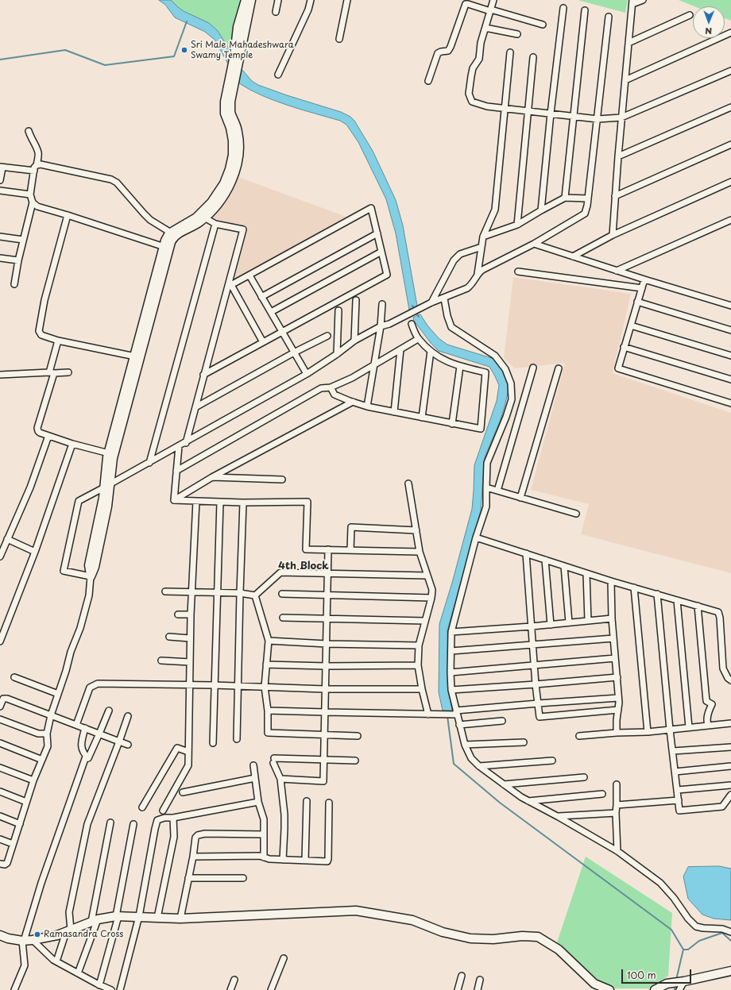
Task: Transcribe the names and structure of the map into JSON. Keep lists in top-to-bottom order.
{
  "districts": ["4th Block"],
  "places": ["Sri Male Mahadeshwara Swamy Temple", "Ramasandra Cross"],
  "scale_bar": "100 m",
  "north": "bottom"
}
